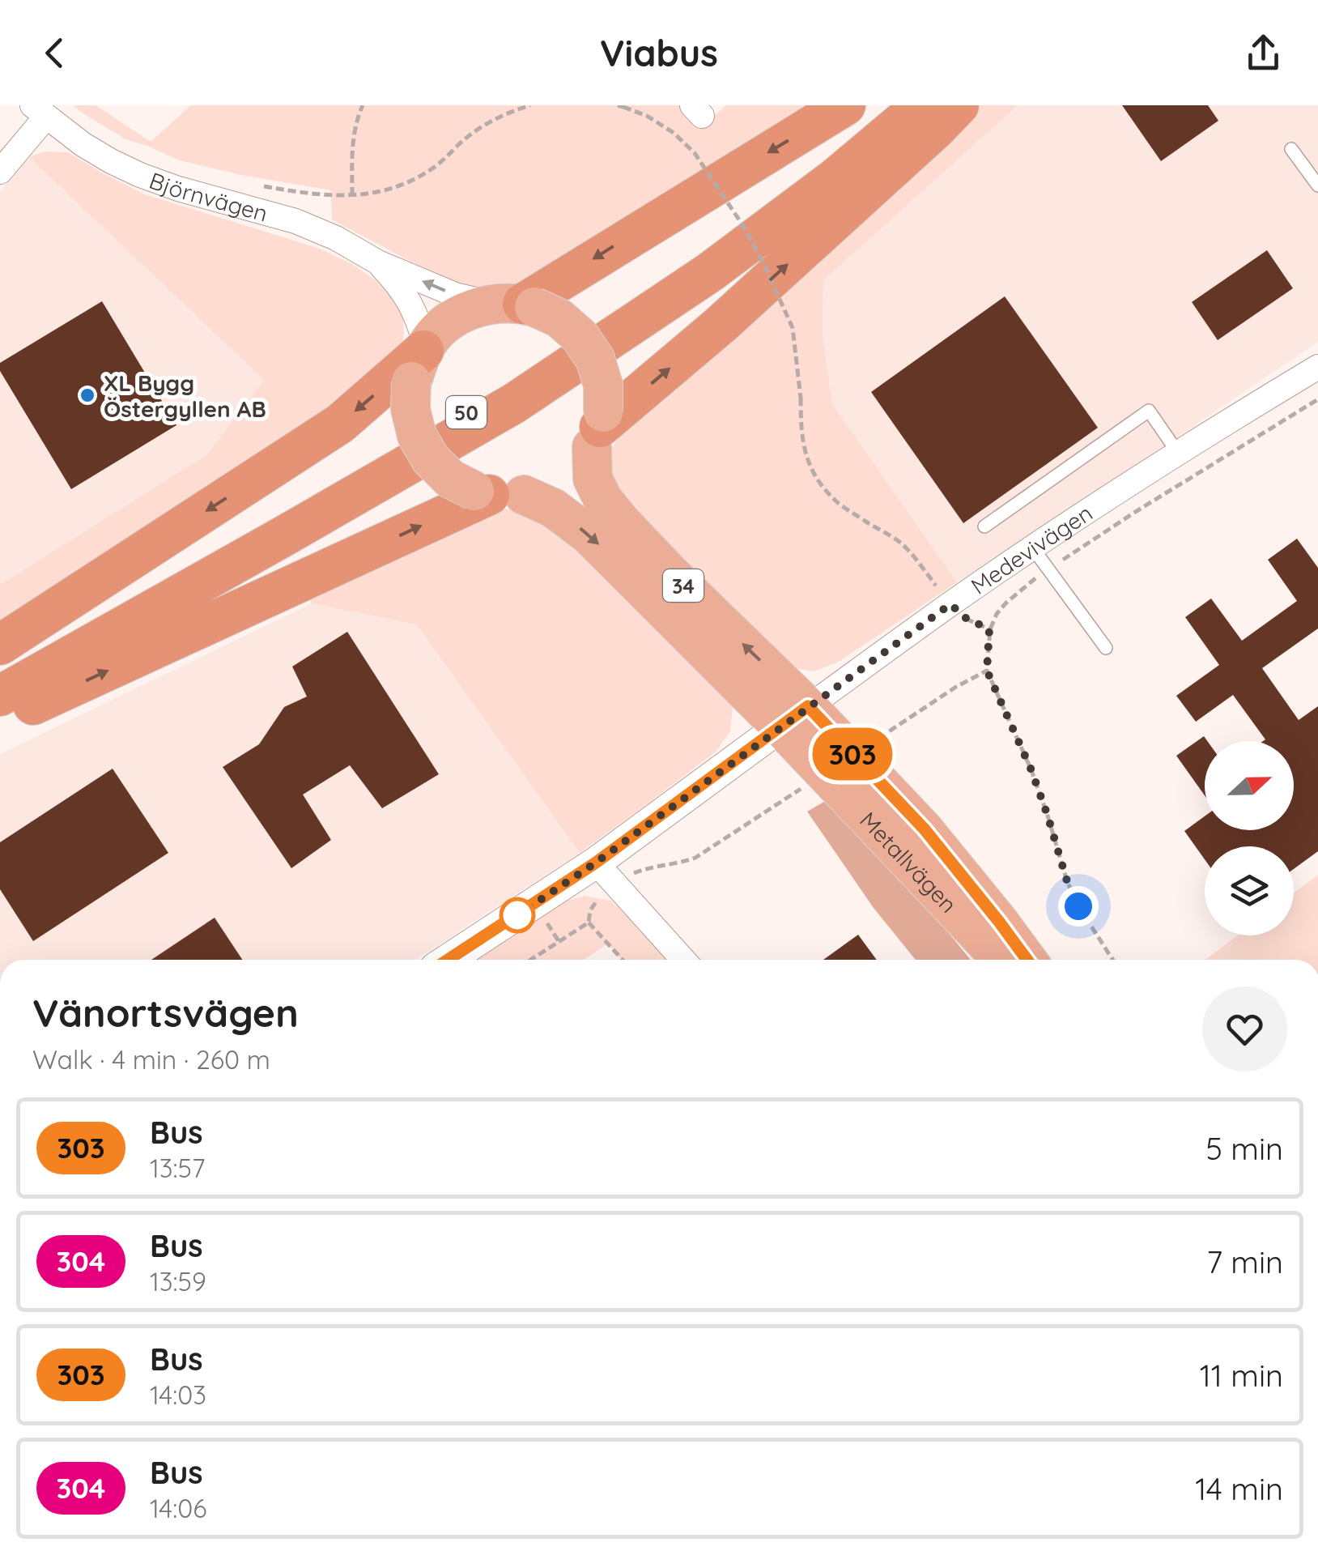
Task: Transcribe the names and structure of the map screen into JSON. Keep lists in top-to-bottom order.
{
  "streets": {
    "highway": ["50"],
    "main road": ["34", "Metallvägen"],
    "street": ["Björnvägen", "Medevivägen"]
  },
  "crossings": [
    ["Björnvägen", "34"],
    ["Björnvägen", "Metallvägen"],
    ["Medevivägen", "Metallvägen"],
    ["34", "Metallvägen"]
  ],
  "places": ["XL Bygg Östergyllen AB"],
  "lines": ["bus line 303"],
  "north": "right",
  "page": {
    "header": "Viabus",
    "on_map": "303",
    "heading": ["Vänortsvägen", "Walk · 4 min · 260 m"],
    "list": [
      {
        "mark": "303",
        "name": "Bus",
        "note": "13:57",
        "value": "5 min"
      },
      {
        "mark": "304",
        "name": "Bus",
        "note": "13:59",
        "value": "7 min"
      },
      {
        "mark": "303",
        "name": "Bus",
        "note": "14:03",
        "value": "11 min"
      },
      {
        "mark": "304",
        "name": "Bus",
        "note": "14:06",
        "value": "14 min"
      }
    ]
  }
}
